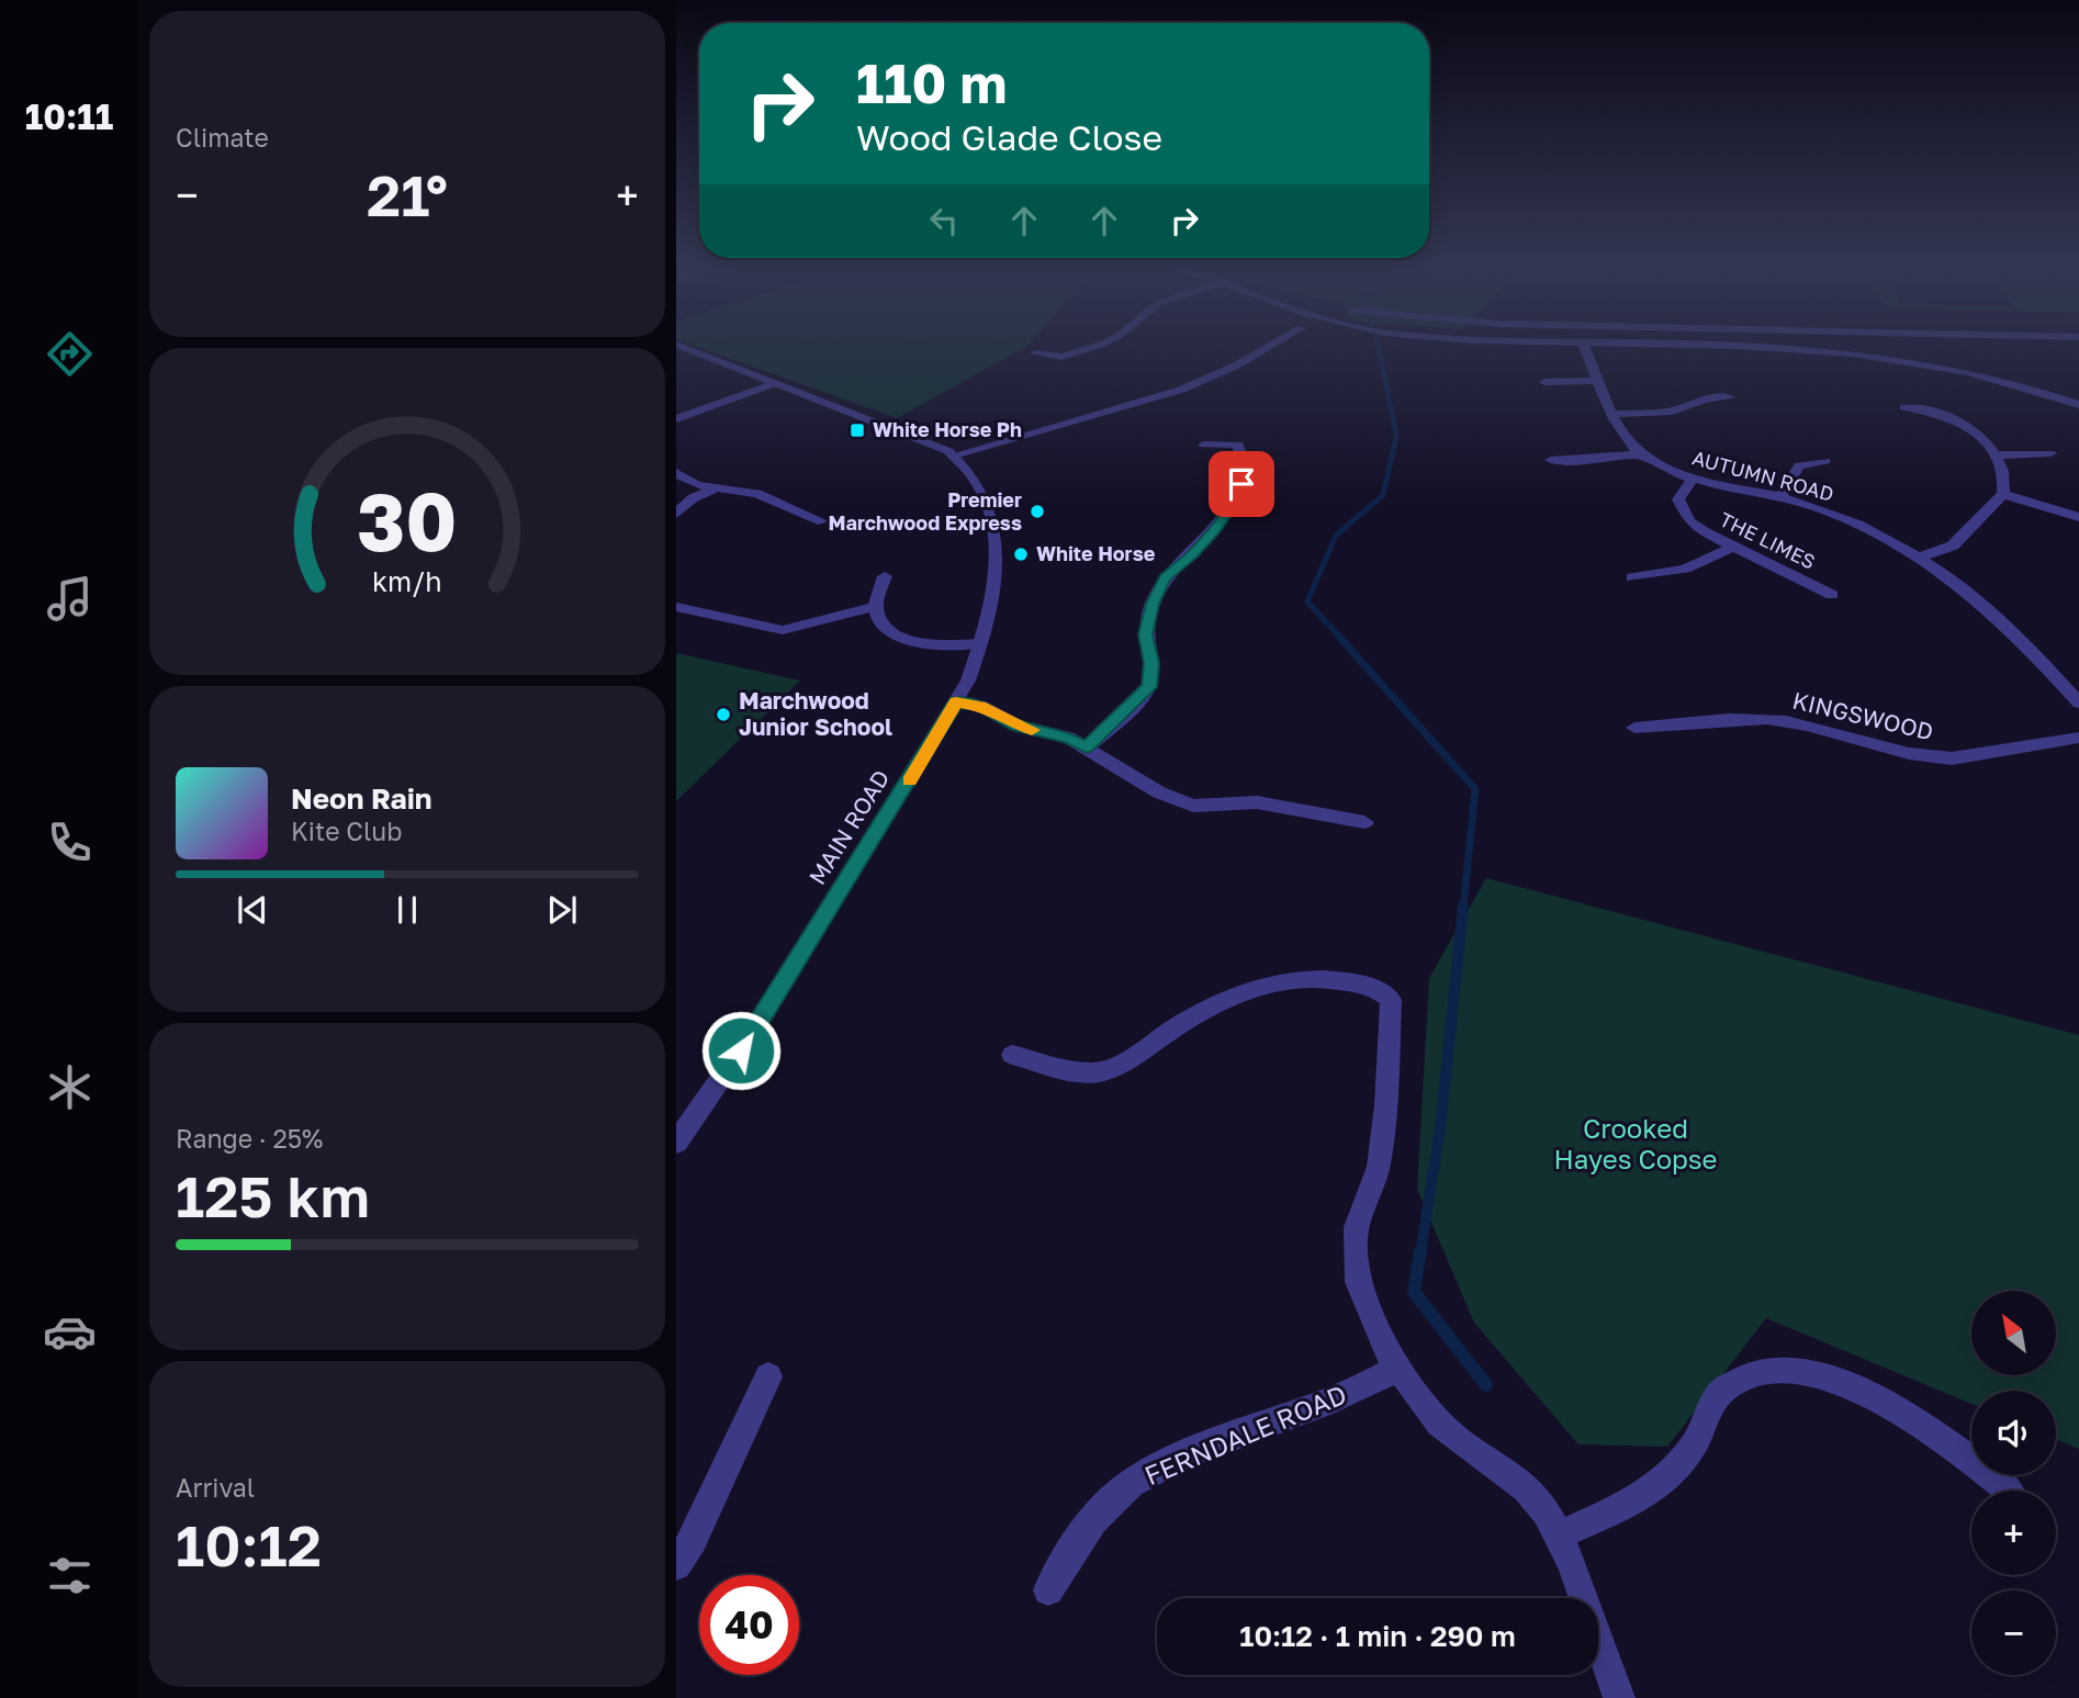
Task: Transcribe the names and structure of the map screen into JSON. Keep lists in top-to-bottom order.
{
  "streets": {
    "street": [
      "AUTUMN ROAD",
      "THE LIMES",
      "KINGSWOOD",
      "MAIN ROAD",
      "FERNDALE ROAD"
    ]
  },
  "crossings": [
    ["AUTUMN ROAD", "THE LIMES"]
  ],
  "parks": ["Crooked Hayes Copse"],
  "places": {
    "transit": ["White Horse Ph"],
    "other": ["Premier Marchwood Express", "White Horse", "Marchwood Junior School"]
  },
  "north": "top left",
  "page": {
    "tabs": "10:11",
    "tile": [
      "Climate",
      ["Range · 25%", "125 km"],
      ["Arrival", "10:12"]
    ],
    "turn": ["110 m", "Wood Glade Close"],
    "heat": ["−", "21°", "+"],
    "song": ["Neon Rain", "Kite Club"],
    "map_buttons": ["+", "−"],
    "limit": "40",
    "trip": "10:12 · 1 min · 290 m",
    "gauge": ["30", "km/h"]
  }
}
